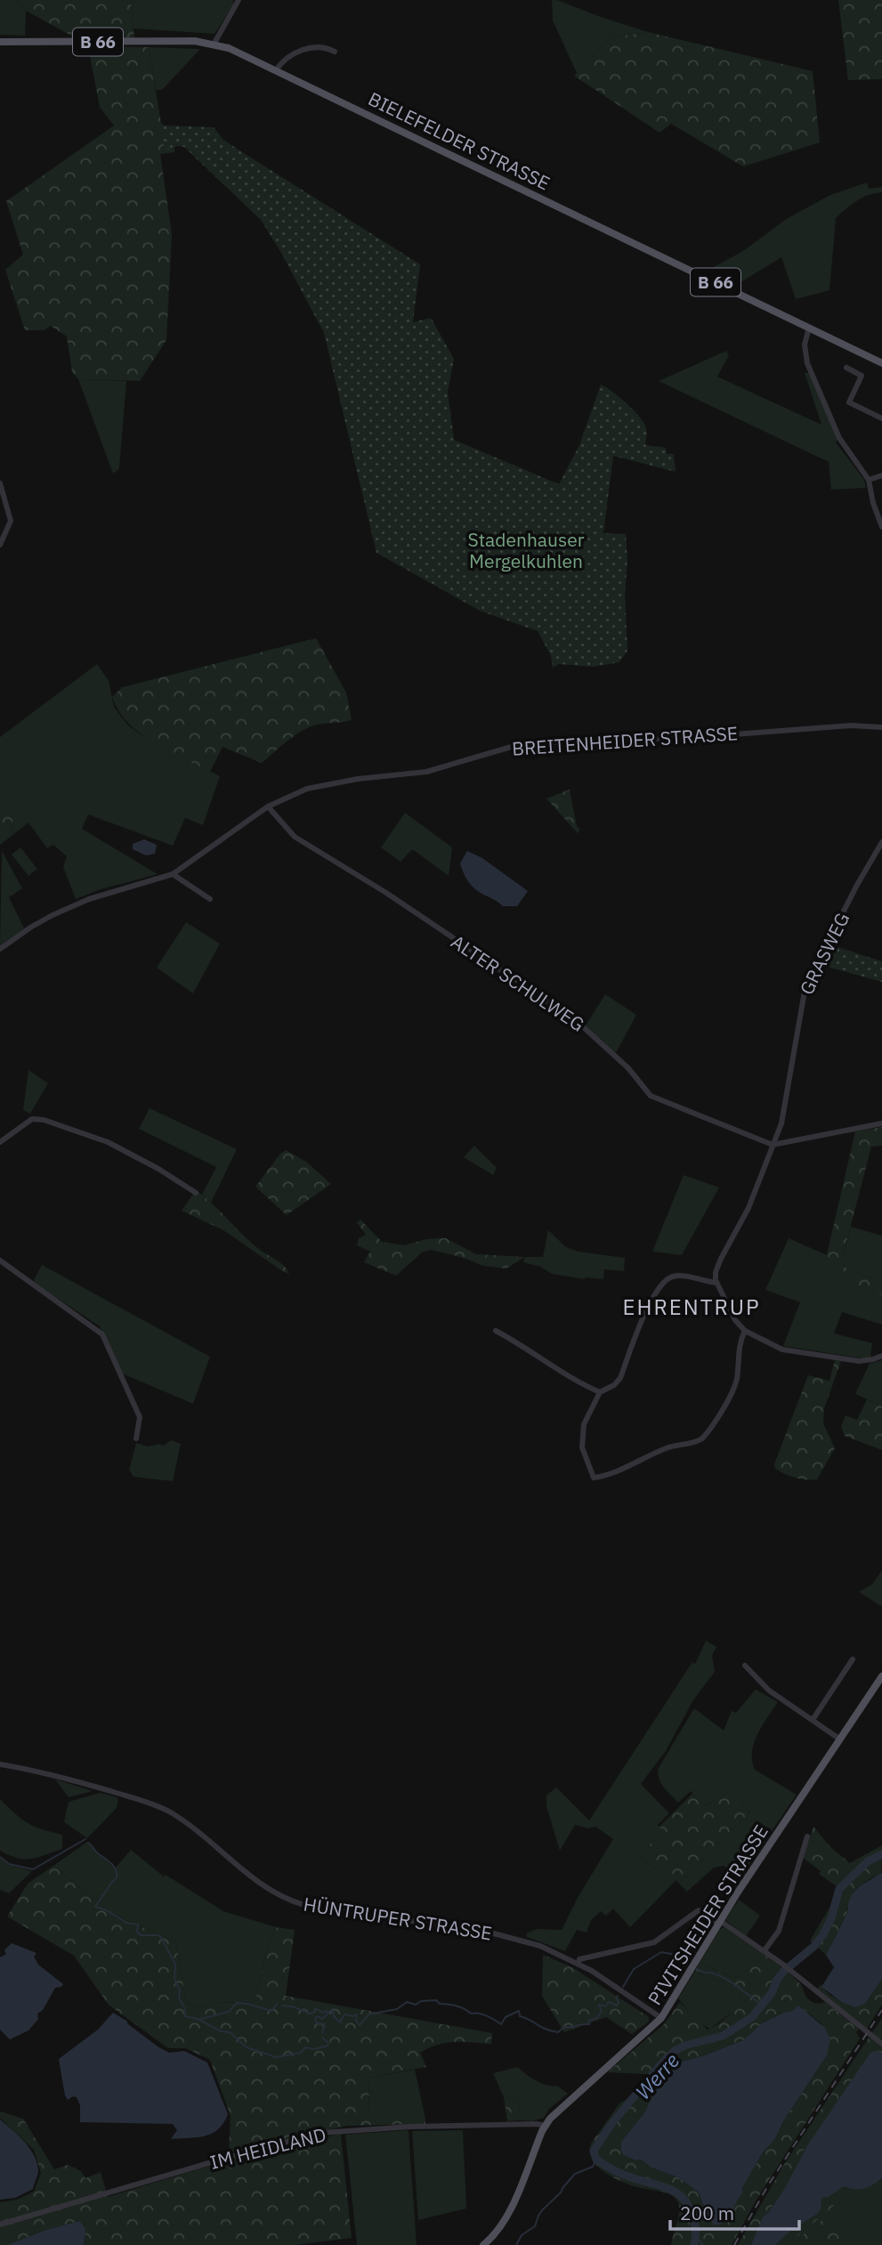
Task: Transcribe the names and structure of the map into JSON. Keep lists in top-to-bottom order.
{
  "streets": {
    "main road": ["B 66", "BIELEFELDER STRASSE", "PIVITSHEIDER STRASSE"],
    "street": [
      "BREITENHEIDER STRASSE",
      "GRASWEG",
      "ALTER SCHULWEG",
      "HÜNTRUPER STRASSE",
      "IM HEIDLAND"
    ]
  },
  "crossings": [
    ["BREITENHEIDER STRASSE", "ALTER SCHULWEG"],
    ["GRASWEG", "ALTER SCHULWEG"],
    ["PIVITSHEIDER STRASSE", "HÜNTRUPER STRASSE"],
    ["PIVITSHEIDER STRASSE", "IM HEIDLAND"]
  ],
  "districts": ["EHRENTRUP"],
  "water": ["Werre"],
  "parks": ["Stadenhauser Mergelkuhlen"],
  "scale_bar": "200 m"
}
